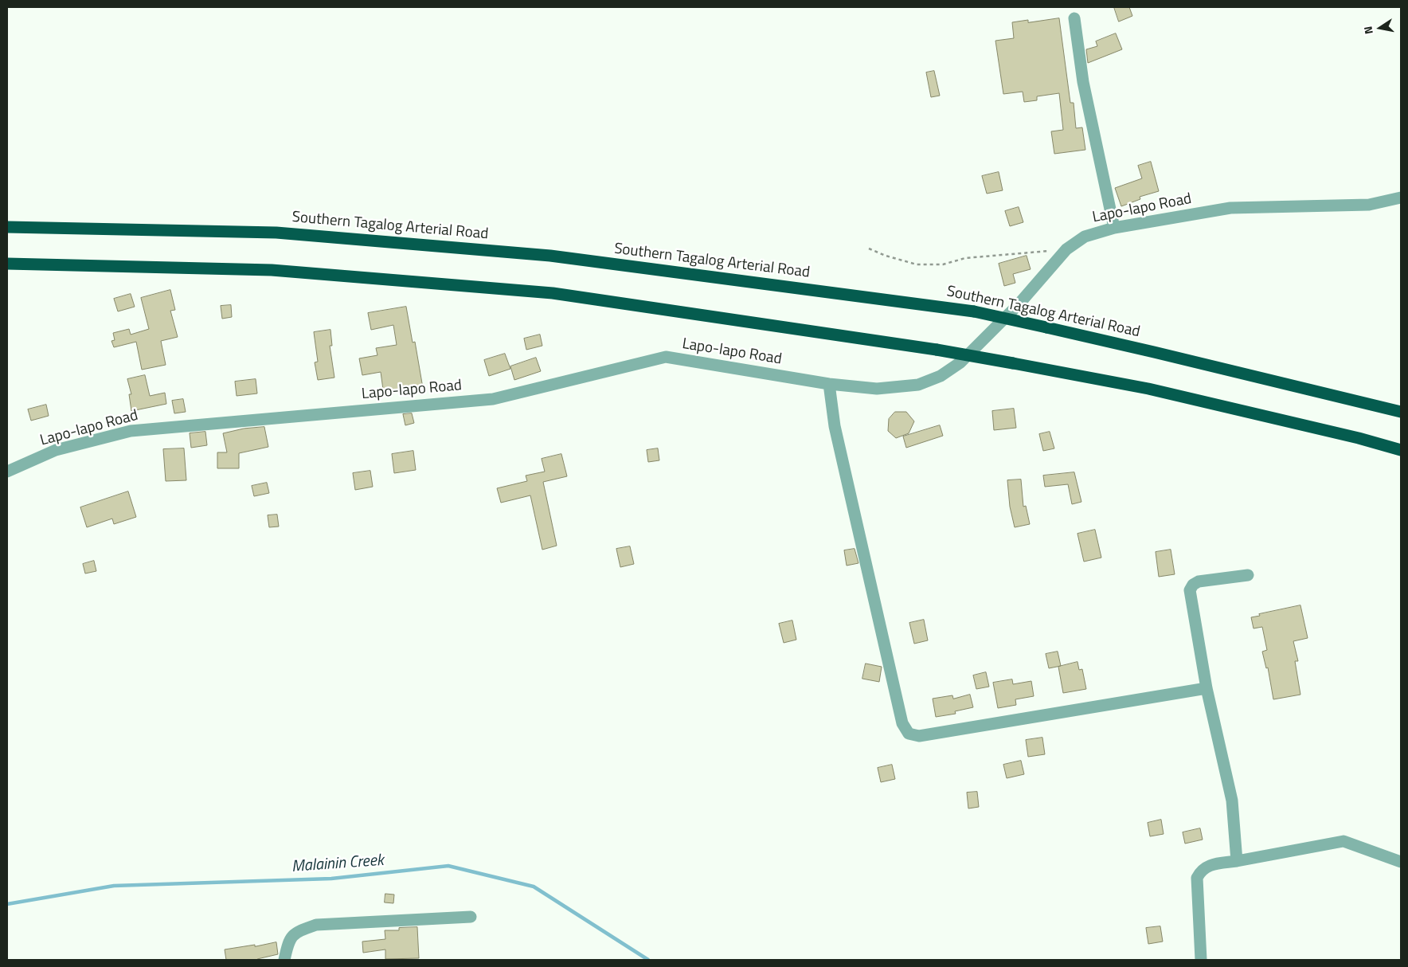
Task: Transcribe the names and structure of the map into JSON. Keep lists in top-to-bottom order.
{
  "streets": {
    "highway": ["Southern Tagalog Arterial Road"],
    "street": ["Lapo-lapo Road"]
  },
  "water": ["Malainin Creek"],
  "north": "left"
}
